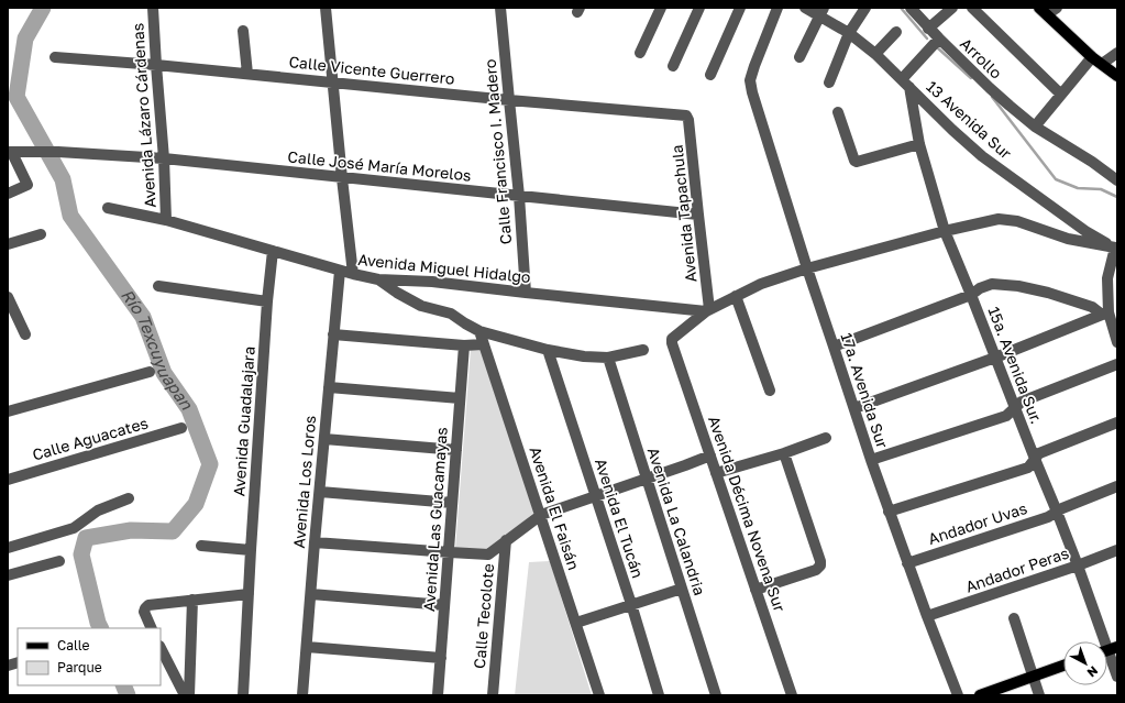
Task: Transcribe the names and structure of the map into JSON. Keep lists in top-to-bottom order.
{
  "streets": {
    "street": [
      "Arrollo",
      "Calle Vicente Guerrero",
      "Avenida Lázaro Cárdenas",
      "13 Avenida Sur",
      "Calle Francisco I. Madero",
      "Calle José María Morelos",
      "Avenida Tapachula",
      "Avenida Miguel Hidalgo",
      "15a. Avenida Sur.",
      "17a. Avenida Sur",
      "Avenida Guadalajara",
      "Calle Aguacates",
      "Avenida Los Loros",
      "Avenida El Faisán",
      "Avenida Décima Novena Sur",
      "Avenida El Tucán",
      "Avenida Las Guacamayas",
      "Avenida La Calandria",
      "Andador Uvas",
      "Andador Peras",
      "Calle Tecolote"
    ]
  },
  "crossings": [
    ["Calle Vicente Guerrero", "Avenida Lázaro Cárdenas"],
    ["Calle Vicente Guerrero", "Calle Francisco I. Madero"],
    ["Calle Vicente Guerrero", "Avenida Tapachula"],
    ["Avenida Lázaro Cárdenas", "Calle José María Morelos"],
    ["Avenida Lázaro Cárdenas", "Avenida Miguel Hidalgo"],
    ["13 Avenida Sur", "15a. Avenida Sur."],
    ["Calle Francisco I. Madero", "Calle José María Morelos"],
    ["Calle Francisco I. Madero", "Avenida Miguel Hidalgo"],
    ["Calle José María Morelos", "Avenida Tapachula"],
    ["Avenida Tapachula", "Avenida Miguel Hidalgo"],
    ["Avenida Tapachula", "Avenida Décima Novena Sur"],
    ["Avenida Miguel Hidalgo", "Avenida Guadalajara"],
    ["Avenida Miguel Hidalgo", "Avenida Los Loros"],
    ["Avenida Miguel Hidalgo", "Avenida Décima Novena Sur"],
    ["15a. Avenida Sur.", "Andador Uvas"],
    ["15a. Avenida Sur.", "Andador Peras"],
    ["17a. Avenida Sur", "Andador Uvas"],
    ["17a. Avenida Sur", "Andador Peras"]
  ],
  "water": ["Río Texcuyuapan"],
  "legend": ["Calle", "Parque"],
  "north": "bottom right"
}
